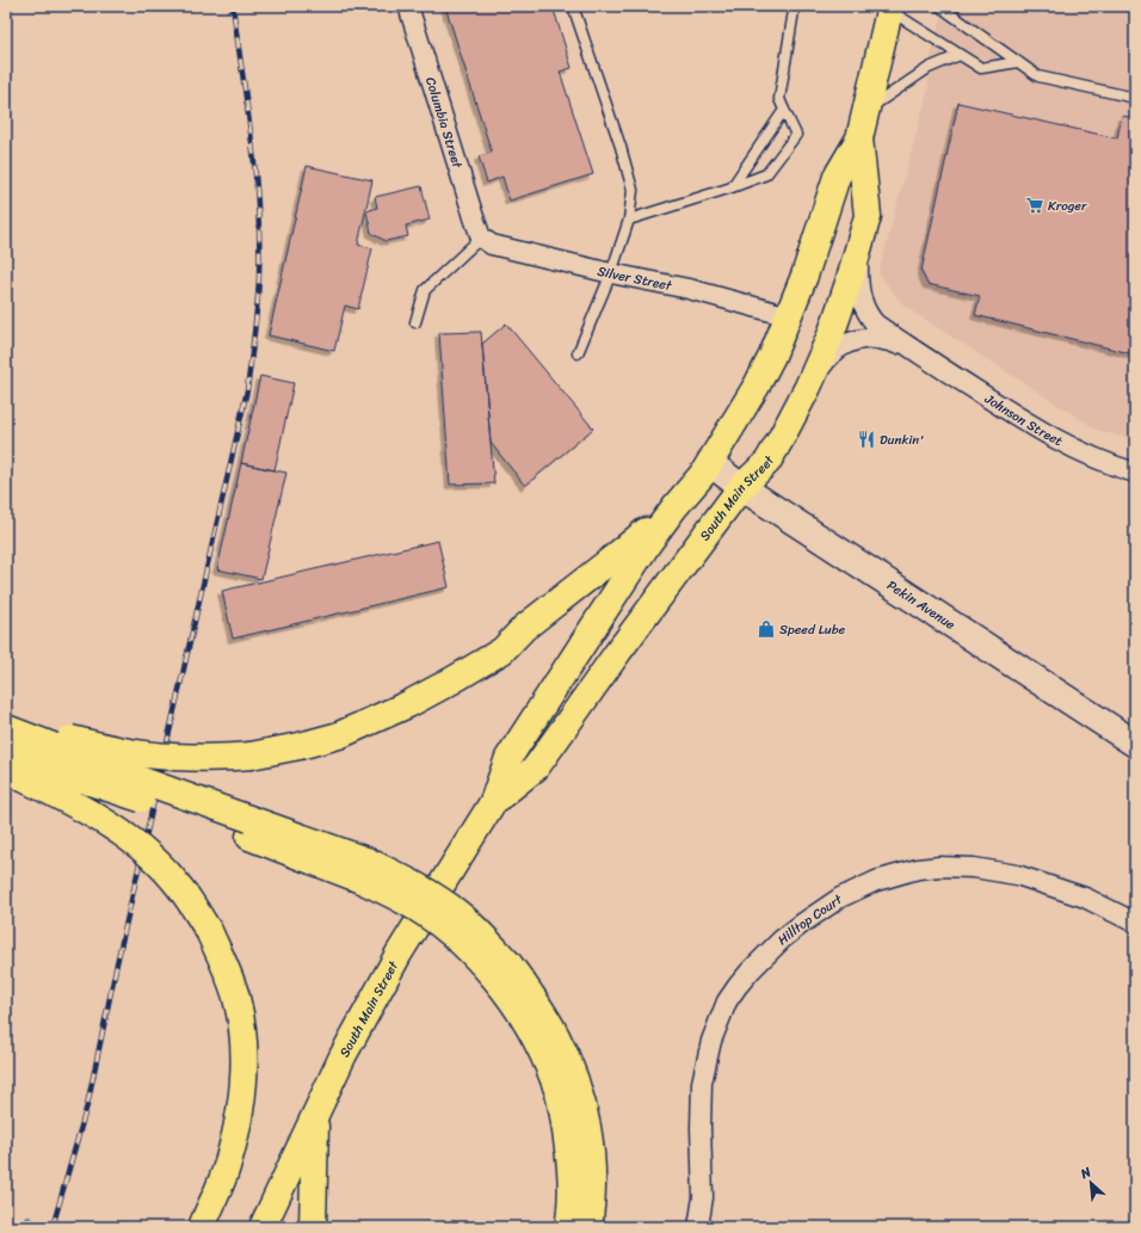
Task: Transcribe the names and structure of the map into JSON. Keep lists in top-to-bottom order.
{
  "streets": {
    "main road": ["South Main Street"],
    "street": [
      "Columbia Street",
      "Silver Street",
      "Johnson Street",
      "Pekin Avenue",
      "Hilltop Court"
    ]
  },
  "crossings": [
    ["Columbia Street", "Silver Street"],
    ["Silver Street", "South Main Street"],
    ["Johnson Street", "South Main Street"],
    ["South Main Street", "Pekin Avenue"]
  ],
  "places": {
    "supermarket": ["Kroger"],
    "restaurant": ["Dunkin'"],
    "shop": ["Speed Lube"]
  },
  "north": "top left"
}
